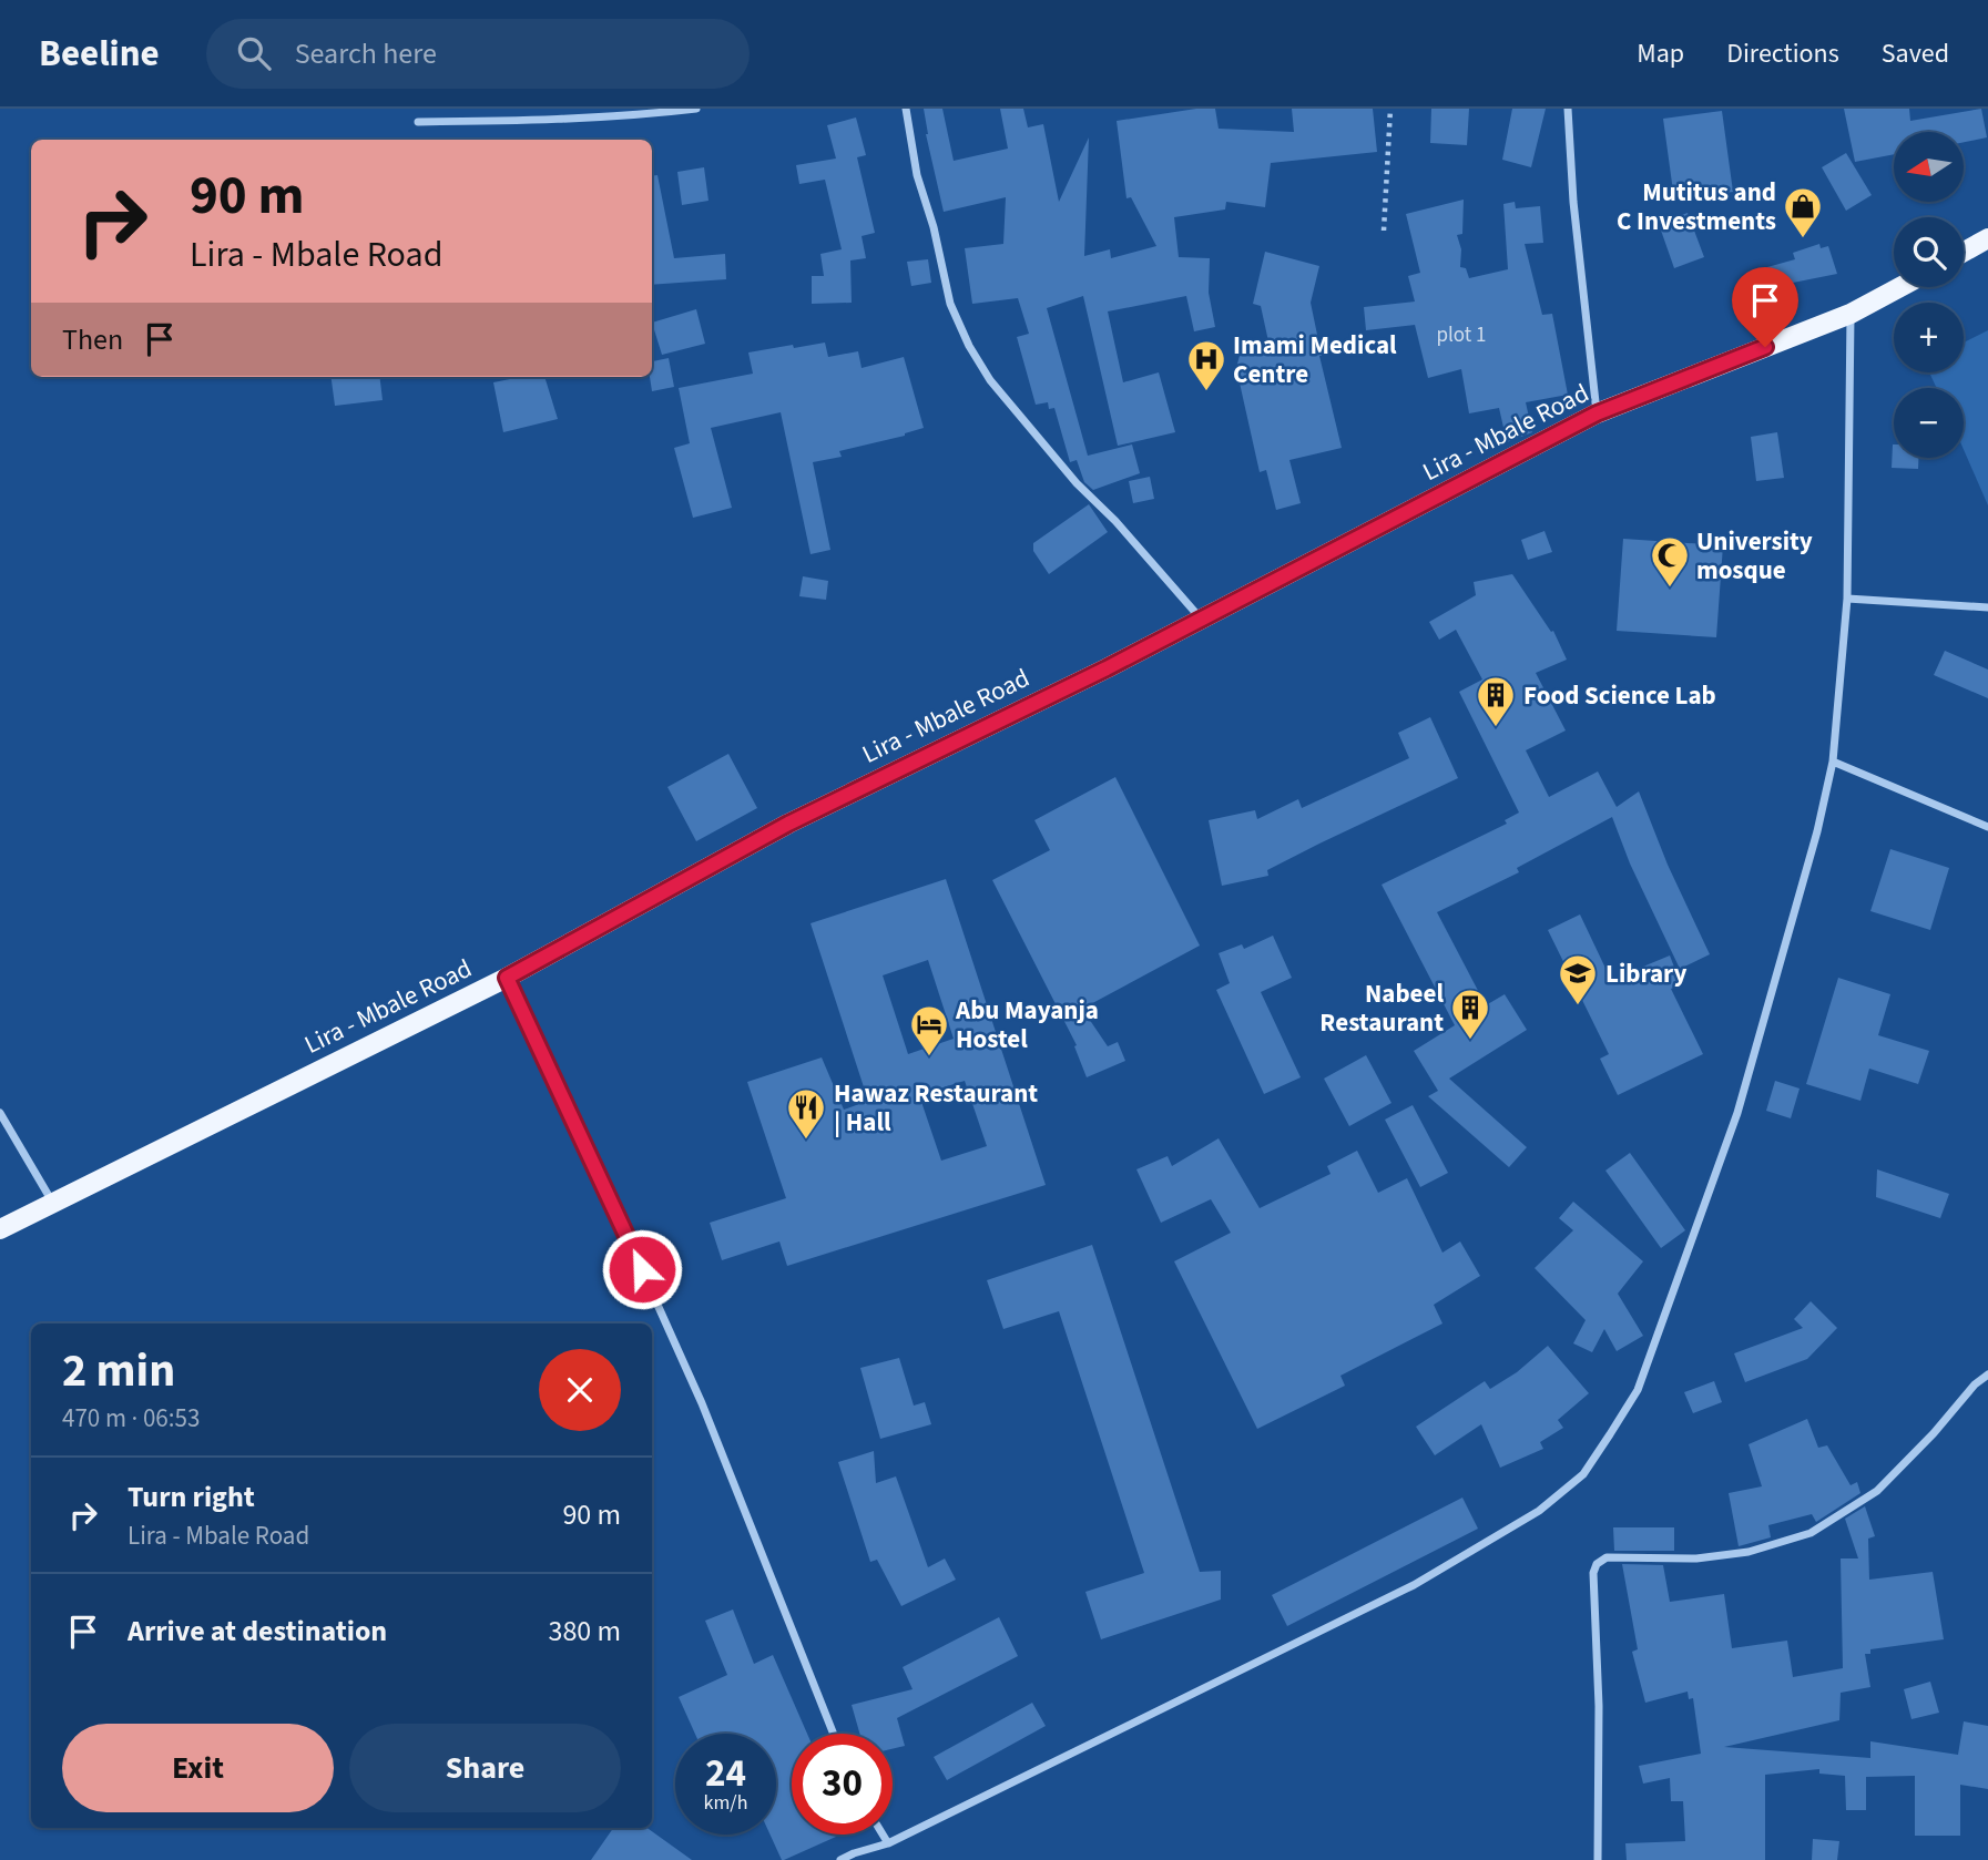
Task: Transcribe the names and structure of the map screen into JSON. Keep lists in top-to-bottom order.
{
  "streets": {
    "main road": ["Lira - Mbale Road"]
  },
  "places": {
    "shop": ["Mutitus and C Investments"],
    "hospital": ["Imami Medical Centre"],
    "mosque": ["University mosque"],
    "building": ["Food Science Lab", "Nabeel Restaurant"],
    "school or university": ["Library"],
    "hotel": ["Abu Mayanja Hostel"],
    "restaurant": ["Hawaz Restaurant | Hall"]
  },
  "house_numbers": ["plot 1"],
  "north": "left",
  "page": {
    "header": "Beeline",
    "search": "Search here",
    "nav": ["Map", "Directions", "Saved"],
    "map_buttons": ["+", "−"],
    "turn": ["90 m", "Lira - Mbale Road"],
    "then": "Then",
    "heading": ["2 min", "470 m · 06:53"],
    "list": [
      {
        "name": "Turn right",
        "note": "Lira - Mbale Road",
        "value": "90 m"
      },
      {
        "name": "Arrive at destination",
        "value": "380 m"
      }
    ],
    "buttons": ["Exit", "Share"],
    "speed": "24 km/h",
    "limit": "30"
  }
}
